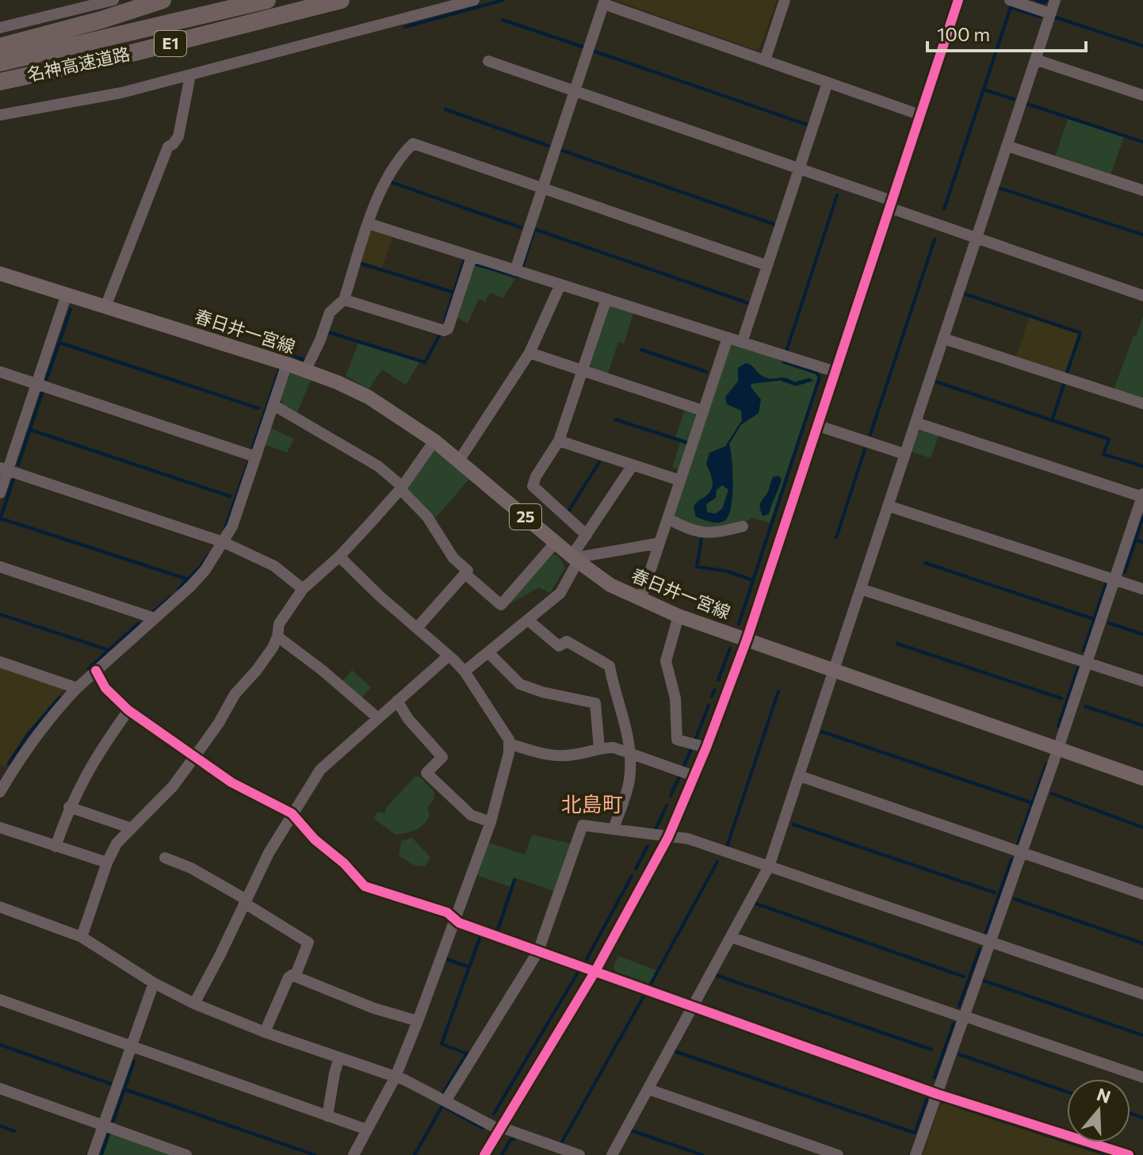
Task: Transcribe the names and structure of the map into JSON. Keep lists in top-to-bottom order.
{
  "streets": {
    "highway": ["E1", "名神高速道路"],
    "main road": ["春日井一宮線", "25"]
  },
  "districts": ["北島町"],
  "scale_bar": "100 m",
  "north": "top"
}
